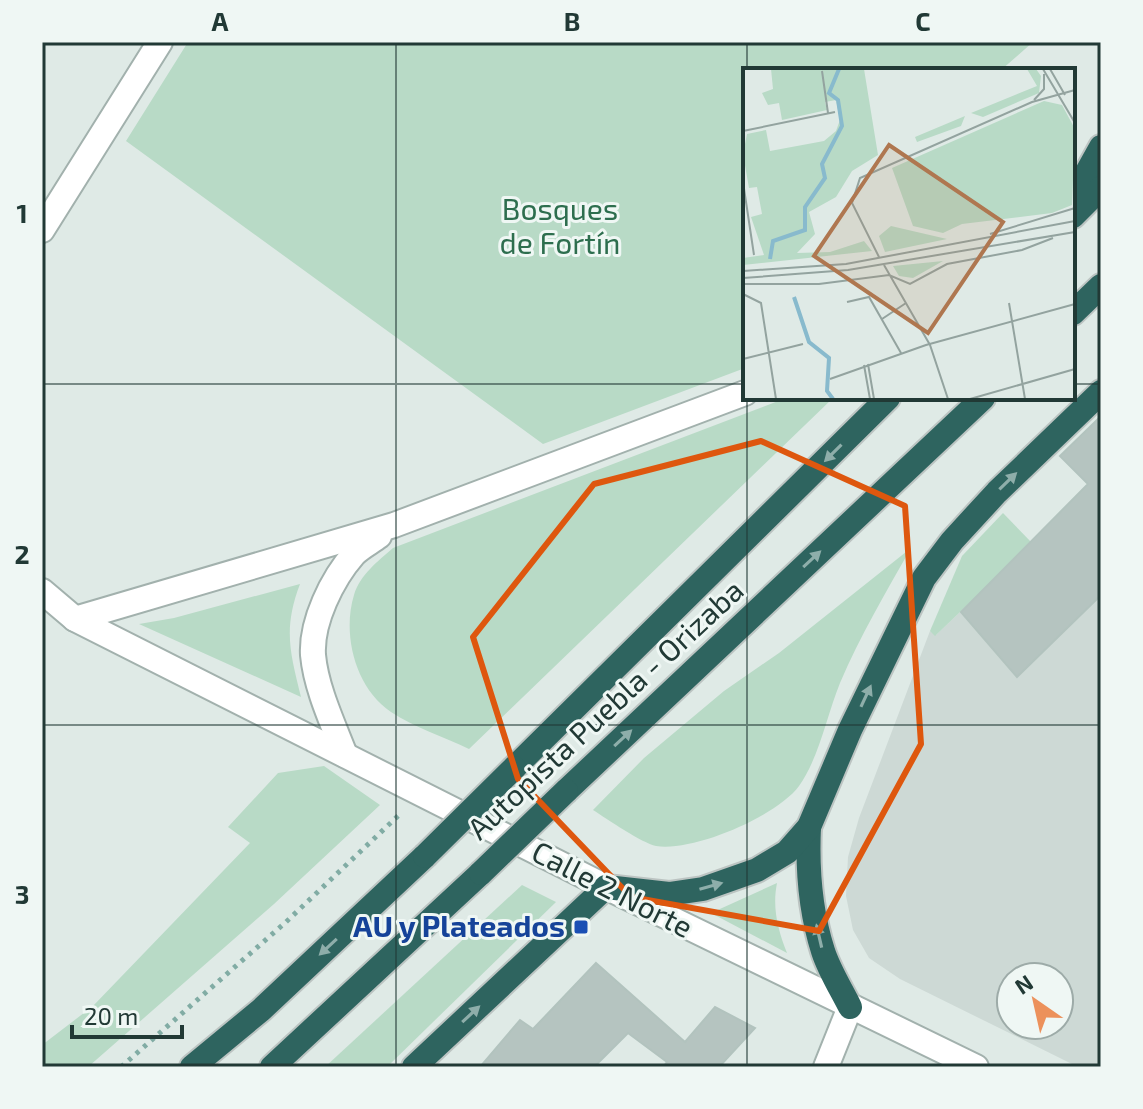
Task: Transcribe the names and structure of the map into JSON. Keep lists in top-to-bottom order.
{
  "streets": {
    "highway": ["Autopista Puebla - Orizaba"],
    "street": ["Calle 2 Norte"]
  },
  "parks": ["Bosques de Fortín"],
  "places": {
    "transit": ["AU y Plateados"]
  },
  "scale_bar": "20 m",
  "north": "top left",
  "grid": {
    "columns": ["A", "B", "C"],
    "rows": ["1", "2", "3"]
  }
}
